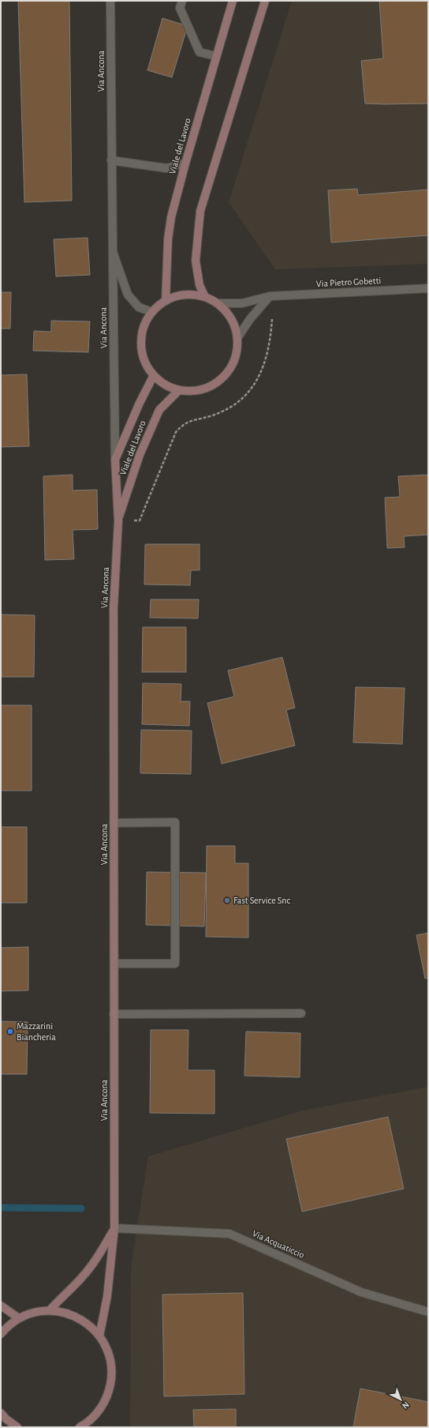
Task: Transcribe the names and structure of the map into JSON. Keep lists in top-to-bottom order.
{
  "streets": {
    "main road": ["Via Ancona", "Viale del Lavoro"],
    "street": ["Via Pietro Gobetti", "Via Acquaticcio"]
  },
  "crossings": [
    ["Via Ancona", "Viale del Lavoro"],
    ["Via Ancona", "Via Pietro Gobetti"],
    ["Via Ancona", "Via Acquaticcio"],
    ["Viale del Lavoro", "Via Pietro Gobetti"]
  ],
  "places": ["Fast Service Snc", "Mazzarini Biancheria"],
  "north": "bottom right"
}
